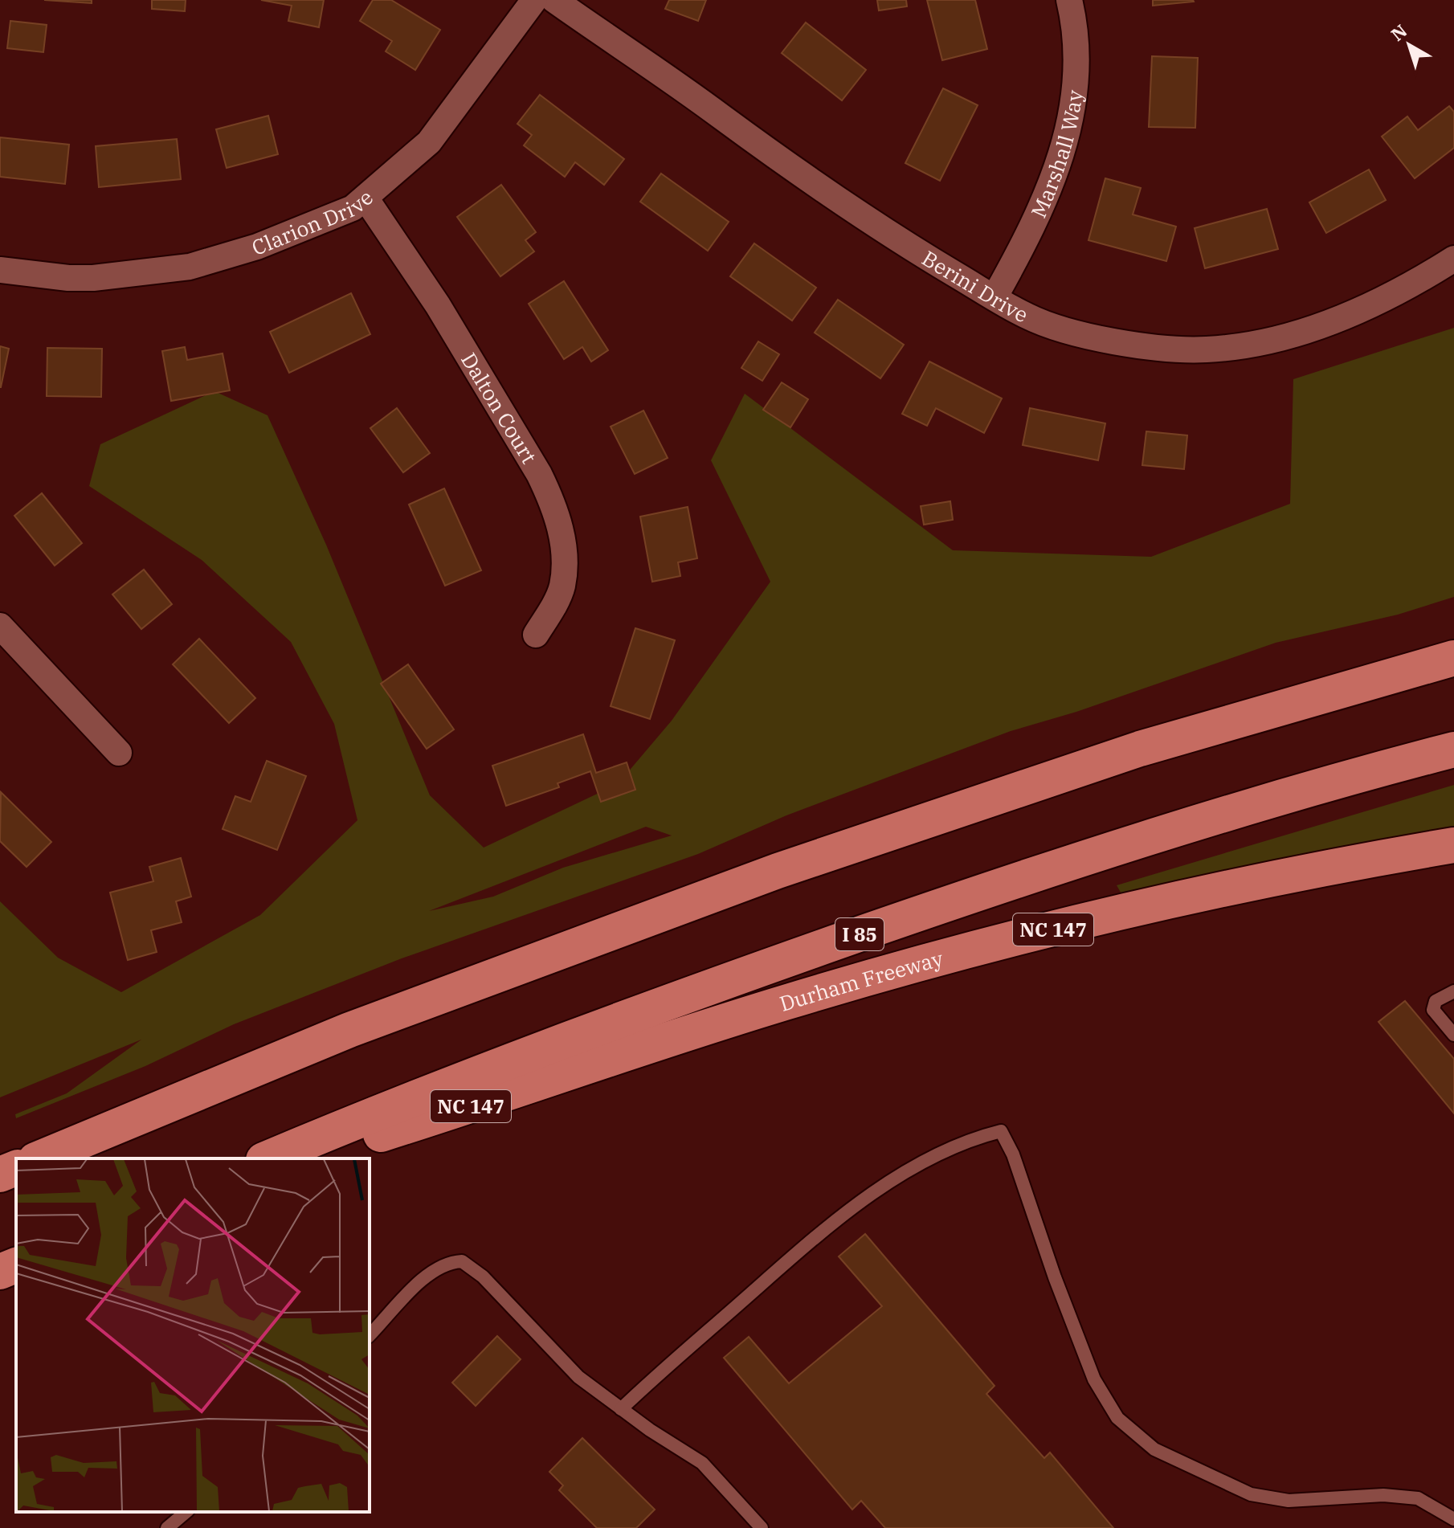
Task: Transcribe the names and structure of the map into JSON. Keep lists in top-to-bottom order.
{
  "streets": {
    "highway": ["NC 147", "I 85", "Durham Freeway"],
    "street": [
      "Marshall Way",
      "Clarion Drive",
      "Berini Drive",
      "Dalton Court"
    ]
  },
  "crossings": [
    ["Marshall Way", "Berini Drive"],
    ["Clarion Drive", "Dalton Court"],
    ["I 85", "Durham Freeway"]
  ],
  "north": "top left"
}
